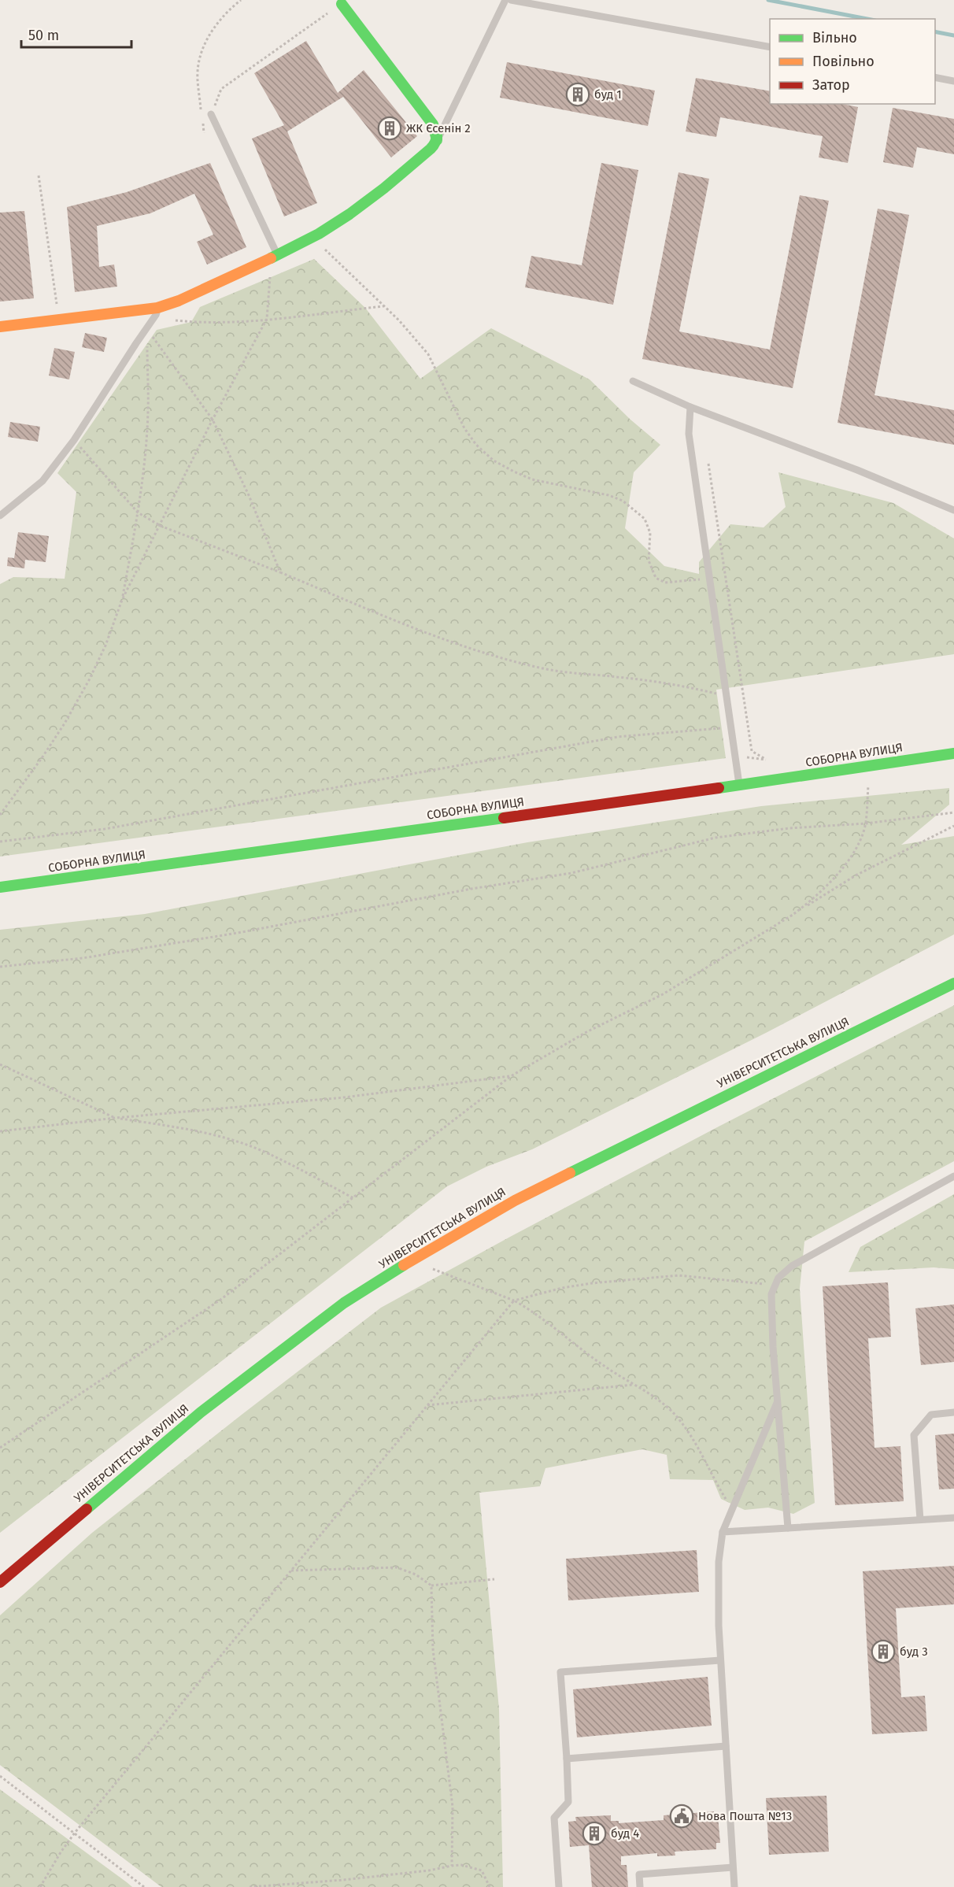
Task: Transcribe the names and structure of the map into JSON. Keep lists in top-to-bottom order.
{
  "streets": {
    "main road": ["СОБОРНА ВУЛИЦЯ", "УНІВЕРСИТЕТСЬКА ВУЛИЦЯ"]
  },
  "places": {
    "building": [
      "буд 1",
      "ЖК Єсенін 2",
      "буд 3",
      "буд 4"
    ],
    "public building": ["Нова Пошта №13"]
  },
  "legend": ["Вільно", "Повільно", "Затор"],
  "scale_bar": "50 m"
}
